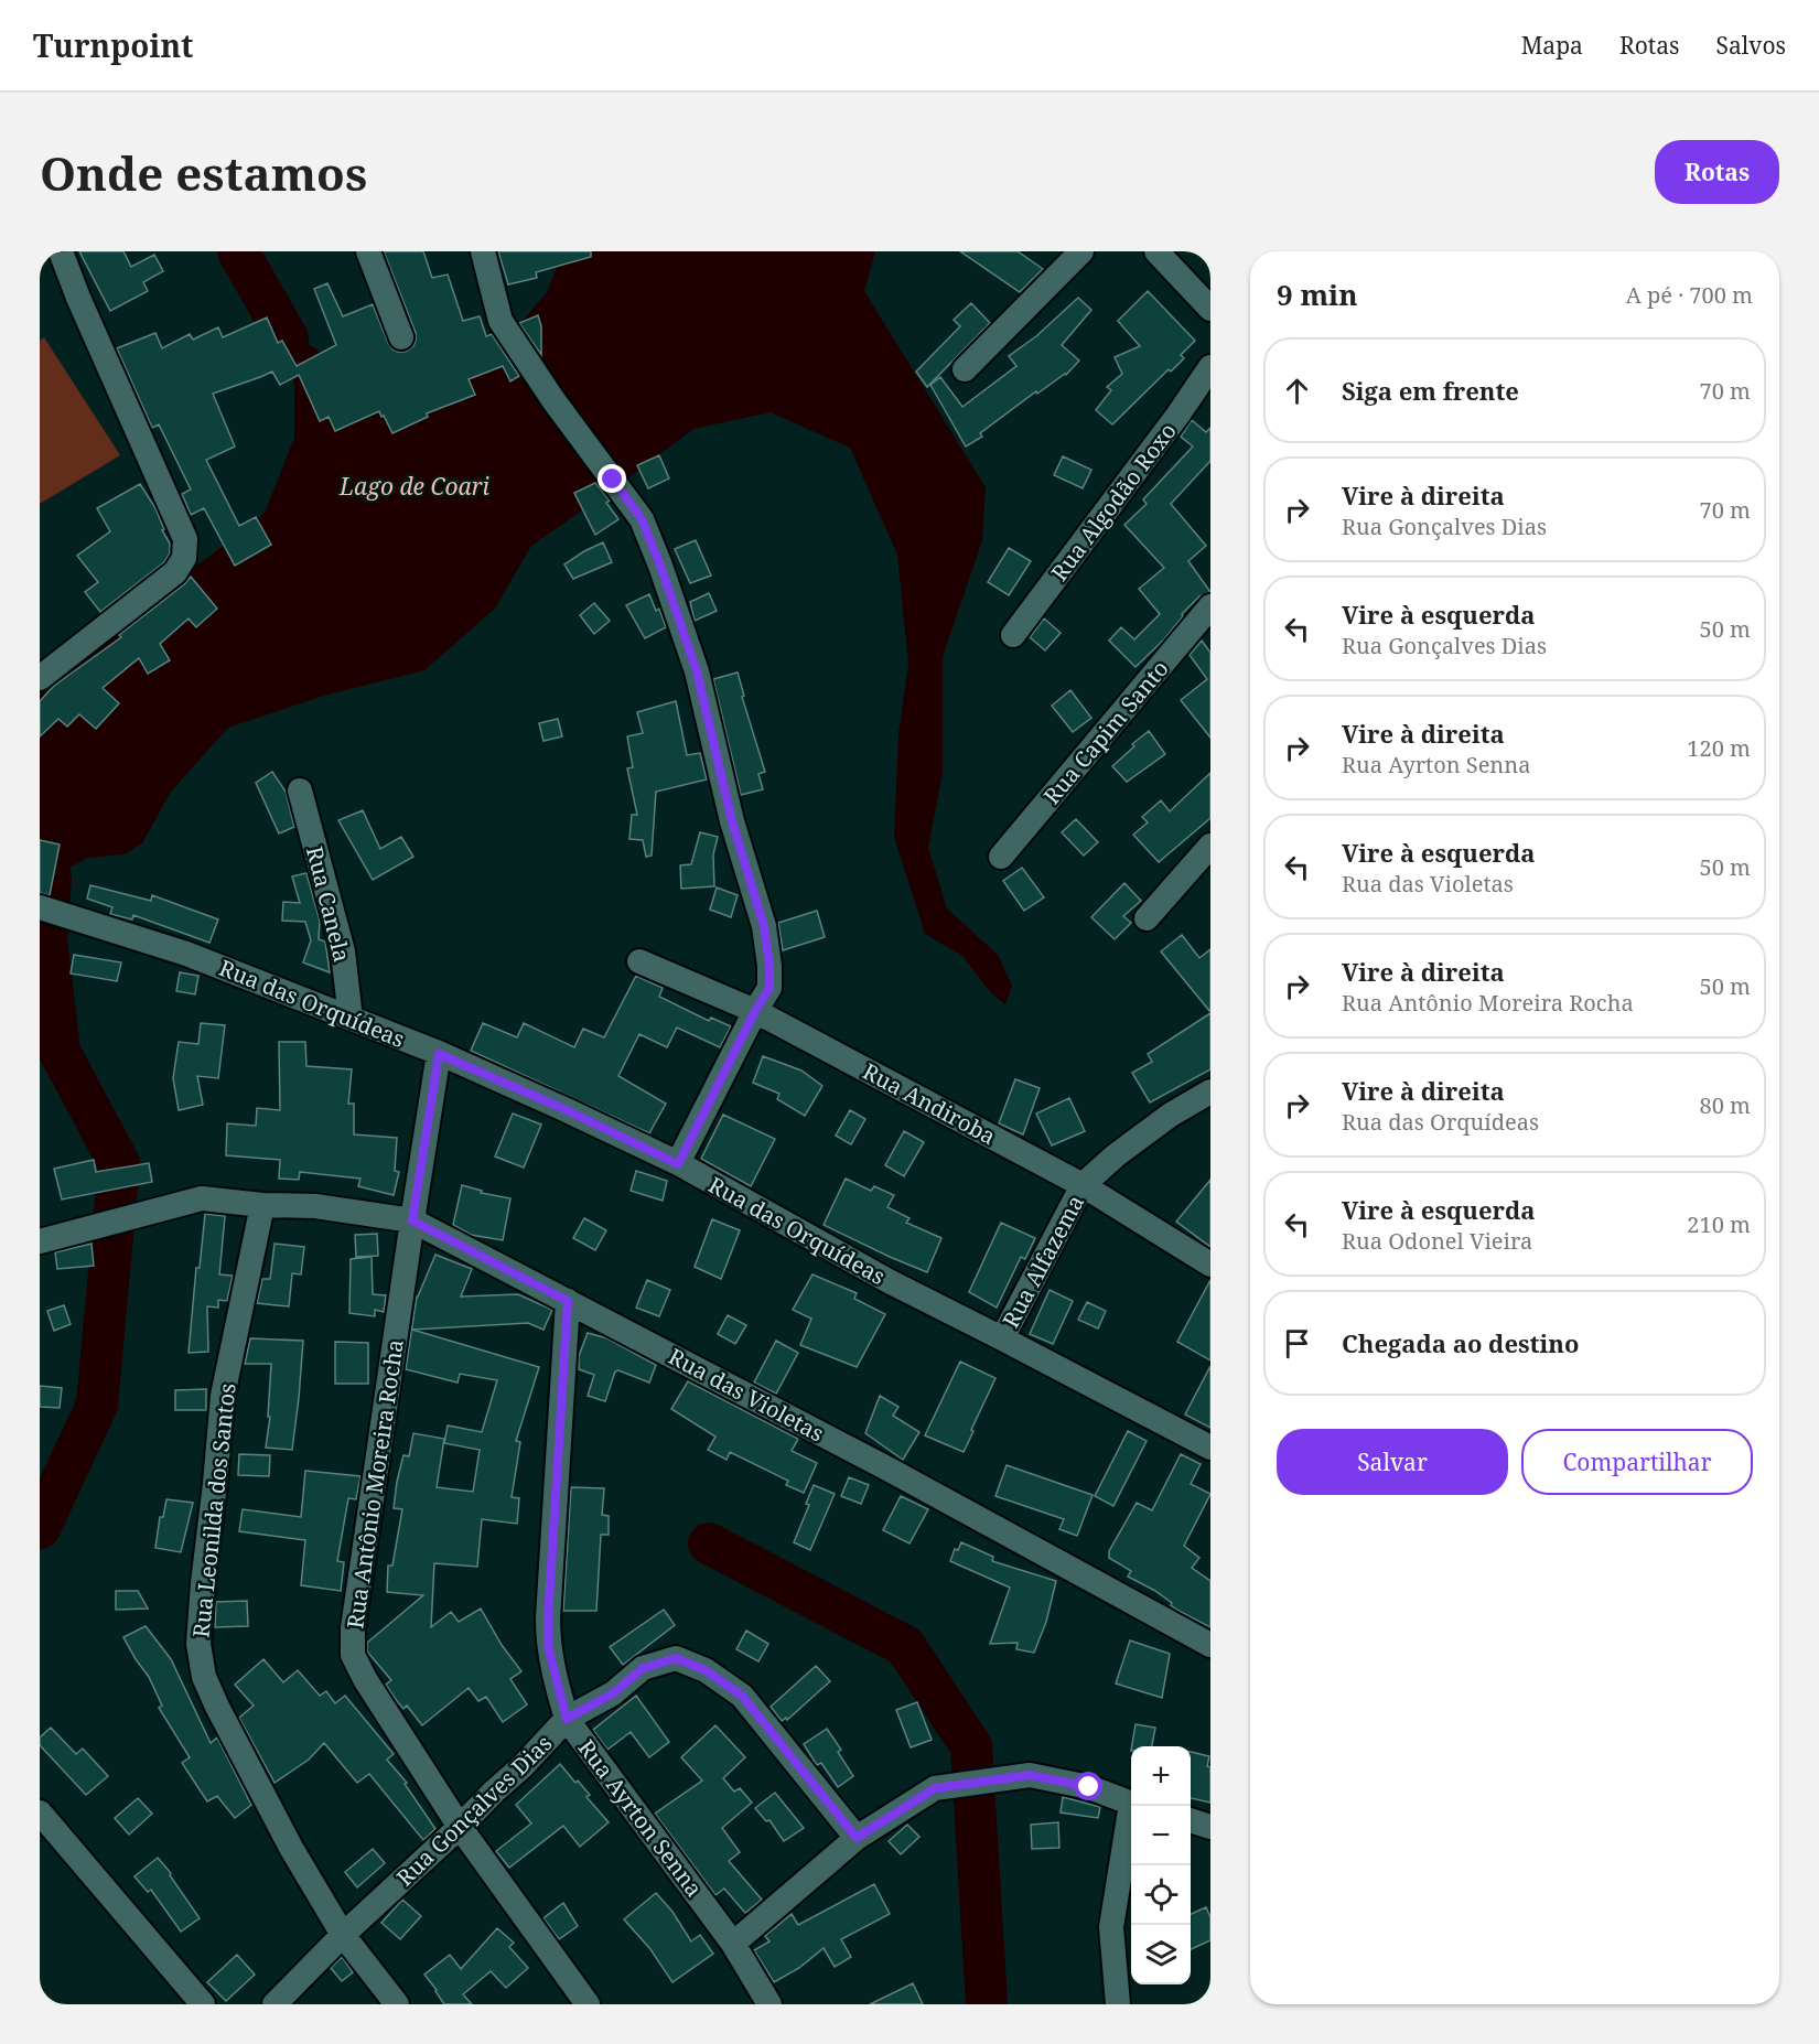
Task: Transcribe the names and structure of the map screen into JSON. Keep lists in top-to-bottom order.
{
  "streets": {
    "street": [
      "Rua Algodão Roxo",
      "Rua Capim Santo",
      "Rua Canela",
      "Rua das Orquídeas",
      "Rua Andiroba",
      "Rua Alfazema",
      "Rua das Violetas",
      "Rua Antônio Moreira Rocha",
      "Rua Leonilda dos Santos",
      "Rua Gonçalves Dias",
      "Rua Ayrton Senna"
    ]
  },
  "crossings": [
    ["Rua Canela", "Rua das Orquídeas"],
    ["Rua das Orquídeas", "Rua Alfazema"],
    ["Rua das Orquídeas", "Rua Antônio Moreira Rocha"],
    ["Rua Andiroba", "Rua Alfazema"],
    ["Rua das Violetas", "Rua Antônio Moreira Rocha"],
    ["Rua das Violetas", "Rua Leonilda dos Santos"],
    ["Rua das Violetas", "Rua Ayrton Senna"],
    ["Rua Antônio Moreira Rocha", "Rua Gonçalves Dias"],
    ["Rua Leonilda dos Santos", "Rua Gonçalves Dias"],
    ["Rua Gonçalves Dias", "Rua Ayrton Senna"]
  ],
  "water": ["Lago de Coari"],
  "page": {
    "header": "Turnpoint",
    "nav": ["Mapa", "Rotas", "Salvos"],
    "buttons": [
      "Rotas",
      ["Salvar", "Compartilhar"]
    ],
    "title": "Onde estamos",
    "heading": ["9 min", "A pé · 700 m"],
    "list": [
      ["Siga em frente", "70 m"],
      ["Vire à direita", "Rua Gonçalves Dias", "70 m"],
      ["Vire à esquerda", "Rua Gonçalves Dias", "50 m"],
      ["Vire à direita", "Rua Ayrton Senna", "120 m"],
      ["Vire à esquerda", "Rua das Violetas", "50 m"],
      ["Vire à direita", "Rua Antônio Moreira Rocha", "50 m"],
      ["Vire à direita", "Rua das Orquídeas", "80 m"],
      ["Vire à esquerda", "Rua Odonel Vieira", "210 m"],
      "Chegada ao destino"
    ],
    "map_buttons": ["+", "−"]
  }
}
